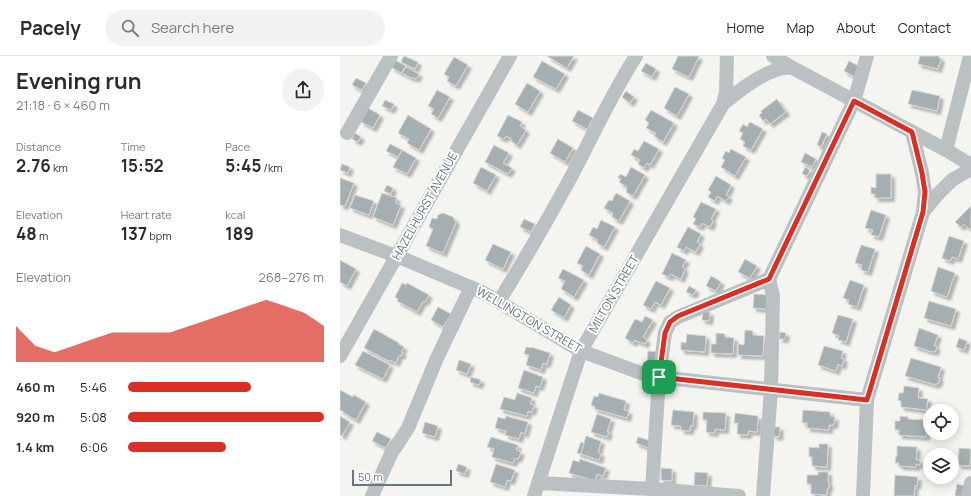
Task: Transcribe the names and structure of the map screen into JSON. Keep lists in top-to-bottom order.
{
  "streets": {
    "street": ["HAZELHURST AVENUE", "MILTON STREET", "WELLINGTON STREET"]
  },
  "crossings": [
    ["HAZELHURST AVENUE", "WELLINGTON STREET"],
    ["MILTON STREET", "WELLINGTON STREET"]
  ],
  "scale_bar": "50 m",
  "page": {
    "header": "Pacely",
    "search": "Search here",
    "nav": [
      "Home",
      "Map",
      "About",
      "Contact"
    ],
    "heading": ["Evening run", "21:18 · 6 × 460 m"],
    "stats": [
      ["Distance", "2.76 km"],
      ["Time", "15:52"],
      ["Pace", "5:45 /km"],
      ["Elevation", "48 m"],
      ["Heart rate", "137 bpm"],
      ["kcal", "189"]
    ],
    "chart": ["Elevation", "268–276 m"],
    "list": [
      {
        "name": "460 m",
        "note": "5:46"
      },
      {
        "name": "920 m",
        "note": "5:08"
      },
      {
        "name": "1.4 km",
        "note": "6:06"
      }
    ],
    "scale": "50 m"
  }
}
